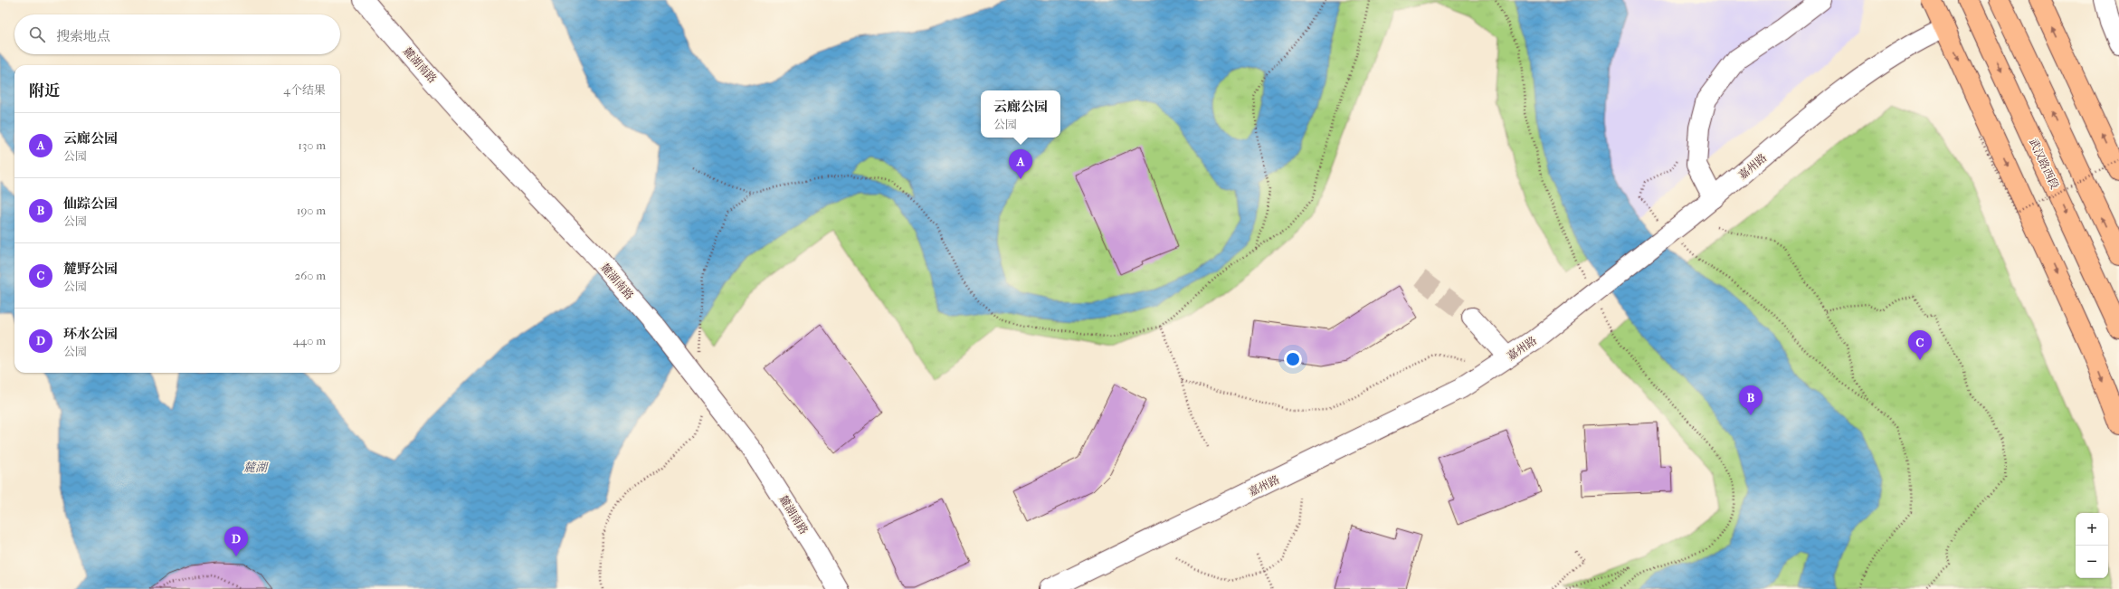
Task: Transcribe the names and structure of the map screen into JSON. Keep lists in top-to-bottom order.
{
  "streets": {
    "main road": ["武汉路西段"],
    "street": ["麓湖南路", "嘉州路"]
  },
  "water": ["麓湖"],
  "page": {
    "search": "搜索地点",
    "heading": ["附近", "4个结果"],
    "popup": ["云廊公园", "公园"],
    "list": [
      {
        "mark": "A",
        "name": "云廊公园",
        "note": "公园",
        "value": "130 m"
      },
      {
        "mark": "B",
        "name": "仙踪公园",
        "note": "公园",
        "value": "190 m"
      },
      {
        "mark": "C",
        "name": "麓野公园",
        "note": "公园",
        "value": "260 m"
      },
      {
        "mark": "D",
        "name": "环水公园",
        "note": "公园",
        "value": "440 m"
      }
    ],
    "pins": [
      "A",
      "C",
      "B",
      "D"
    ],
    "map_buttons": ["+", "−"]
  }
}
